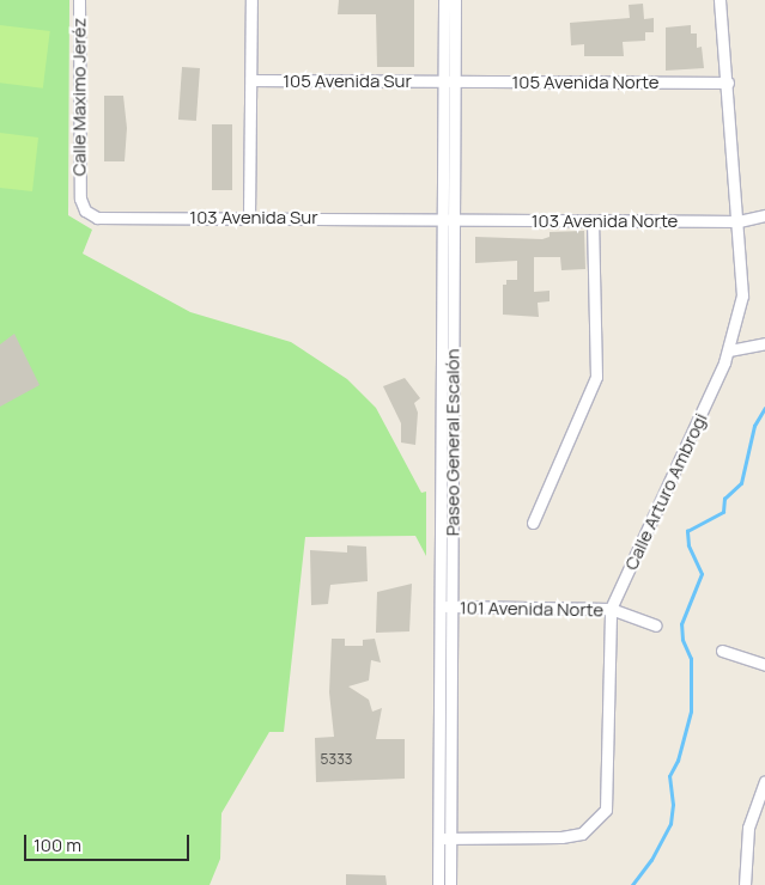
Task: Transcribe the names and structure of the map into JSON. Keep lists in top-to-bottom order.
{
  "streets": {
    "street": [
      "105 Avenida Sur",
      "105 Avenida Norte",
      "Calle Maximo Jeréz",
      "103 Avenida Sur",
      "103 Avenida Norte",
      "Paseo General Escalón",
      "Calle Arturo Ambrogi",
      "101 Avenida Norte"
    ]
  },
  "crossings": [
    ["105 Avenida Sur", "105 Avenida Norte"],
    ["105 Avenida Sur", "Paseo General Escalón"],
    ["105 Avenida Norte", "Paseo General Escalón"],
    ["105 Avenida Norte", "Calle Arturo Ambrogi"],
    ["Calle Maximo Jeréz", "103 Avenida Sur"],
    ["103 Avenida Sur", "103 Avenida Norte"],
    ["103 Avenida Sur", "Paseo General Escalón"],
    ["103 Avenida Norte", "Paseo General Escalón"],
    ["103 Avenida Norte", "Calle Arturo Ambrogi"],
    ["Paseo General Escalón", "Calle Arturo Ambrogi"],
    ["Paseo General Escalón", "101 Avenida Norte"],
    ["Calle Arturo Ambrogi", "101 Avenida Norte"]
  ],
  "house_numbers": ["5333"],
  "scale_bar": "100 m"
}
